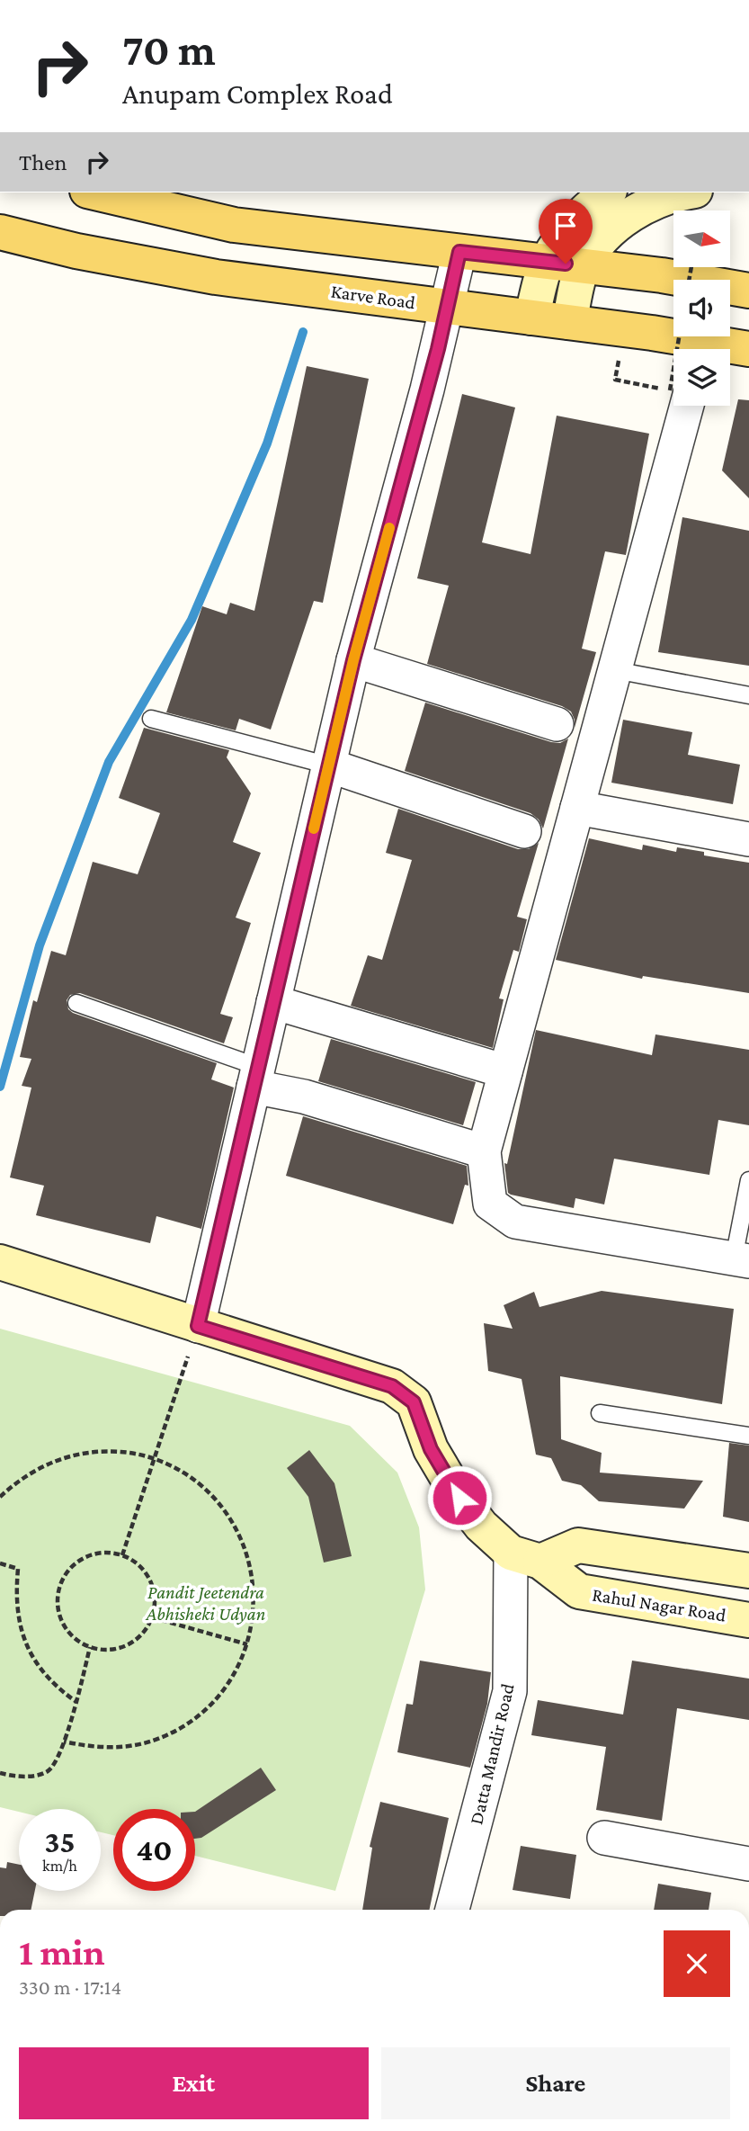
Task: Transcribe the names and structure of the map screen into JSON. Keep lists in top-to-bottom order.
{
  "streets": {
    "main road": ["Karve Road"],
    "street": ["Rahul Nagar Road", "Datta Mandir Road"]
  },
  "crossings": [
    ["Rahul Nagar Road", "Datta Mandir Road"]
  ],
  "parks": ["Pandit Jeetendra Abhisheki Udyan"],
  "north": "right",
  "page": {
    "turn": ["70 m", "Anupam Complex Road"],
    "then": "Then",
    "speed": "35 km/h",
    "limit": "40",
    "heading": ["1 min", "330 m · 17:14"],
    "buttons": ["Exit", "Share"]
  }
}
